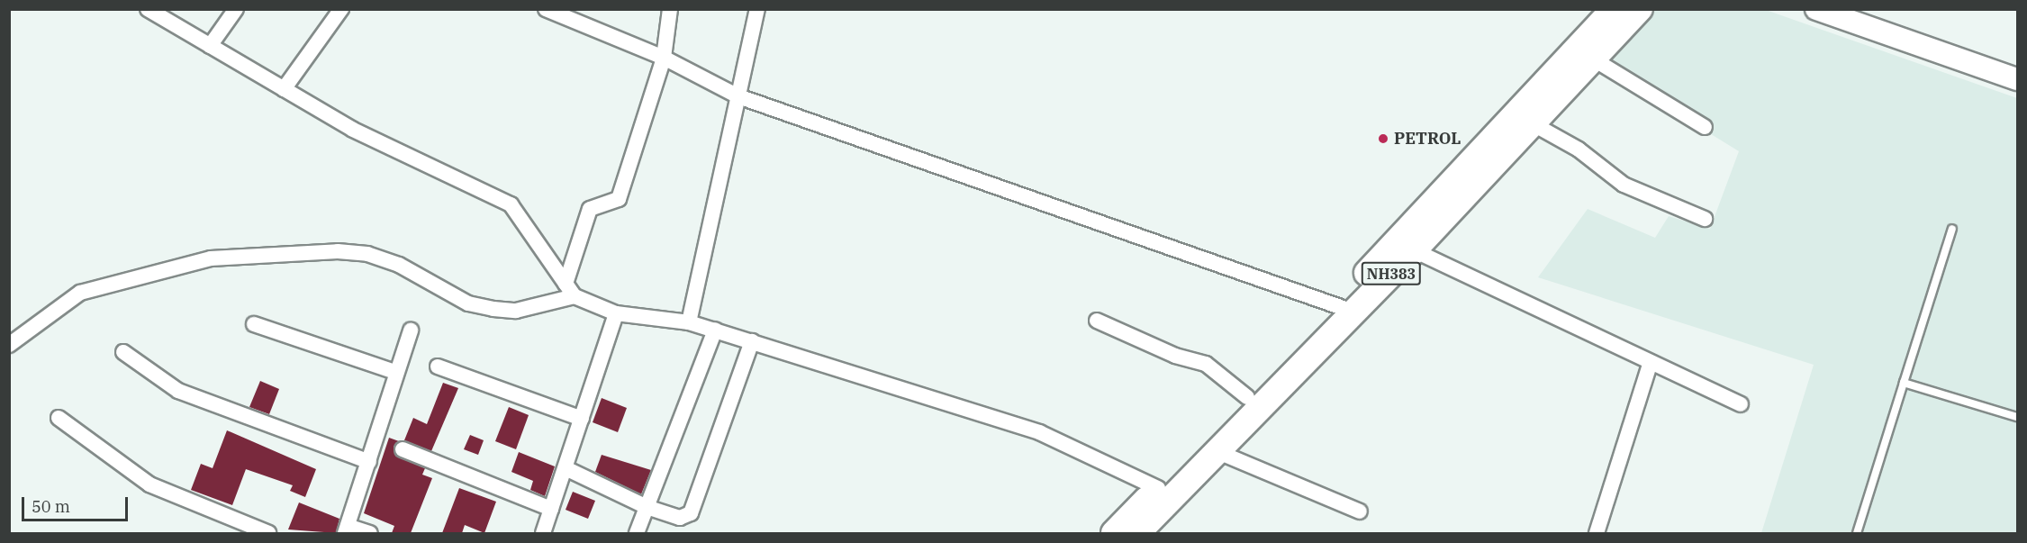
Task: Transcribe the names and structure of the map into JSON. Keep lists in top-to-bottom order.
{
  "streets": {
    "highway": ["NH383"]
  },
  "places": ["PETROL"],
  "scale_bar": "50 m"
}
